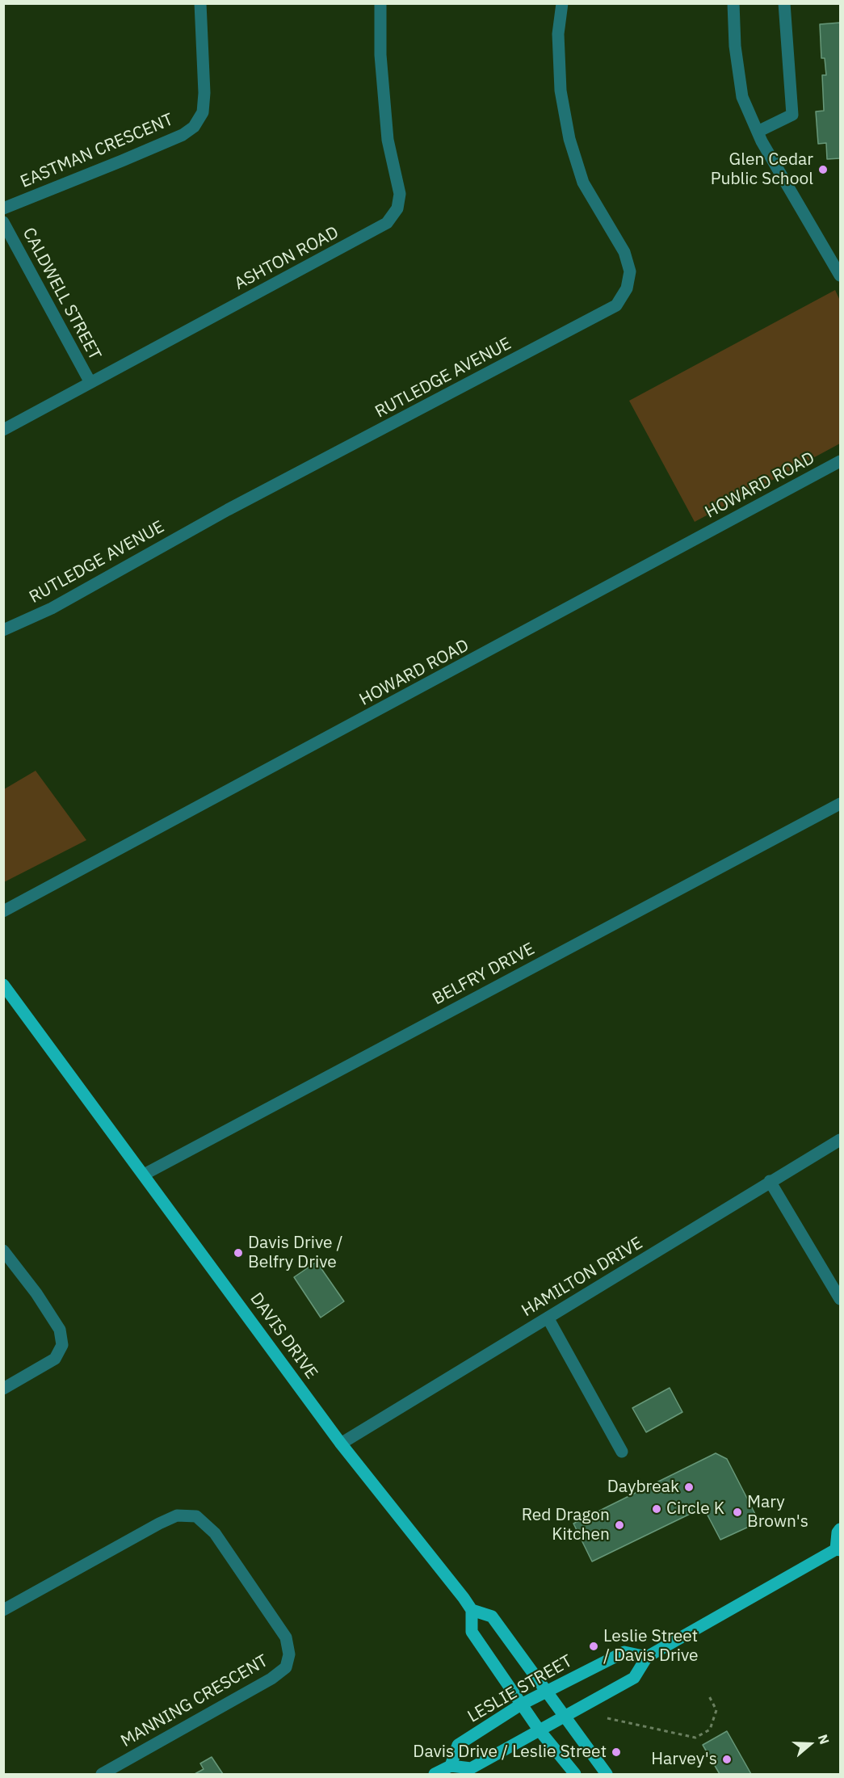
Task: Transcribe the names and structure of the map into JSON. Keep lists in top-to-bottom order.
{
  "streets": {
    "main road": ["DAVIS DRIVE", "LESLIE STREET"],
    "street": [
      "EASTMAN CRESCENT",
      "ASHTON ROAD",
      "CALDWELL STREET",
      "RUTLEDGE AVENUE",
      "HOWARD ROAD",
      "BELFRY DRIVE",
      "HAMILTON DRIVE",
      "MANNING CRESCENT"
    ]
  },
  "crossings": [
    ["ASHTON ROAD", "CALDWELL STREET"],
    ["BELFRY DRIVE", "DAVIS DRIVE"],
    ["HAMILTON DRIVE", "DAVIS DRIVE"],
    ["DAVIS DRIVE", "LESLIE STREET"]
  ],
  "places": [
    "Glen Cedar Public School",
    "Davis Drive / Belfry Drive",
    "Daybreak",
    "Circle K",
    "Mary Brown's",
    "Red Dragon Kitchen",
    "Leslie Street / Davis Drive",
    "Davis Drive / Leslie Street",
    "Harvey's"
  ],
  "north": "right"
}
